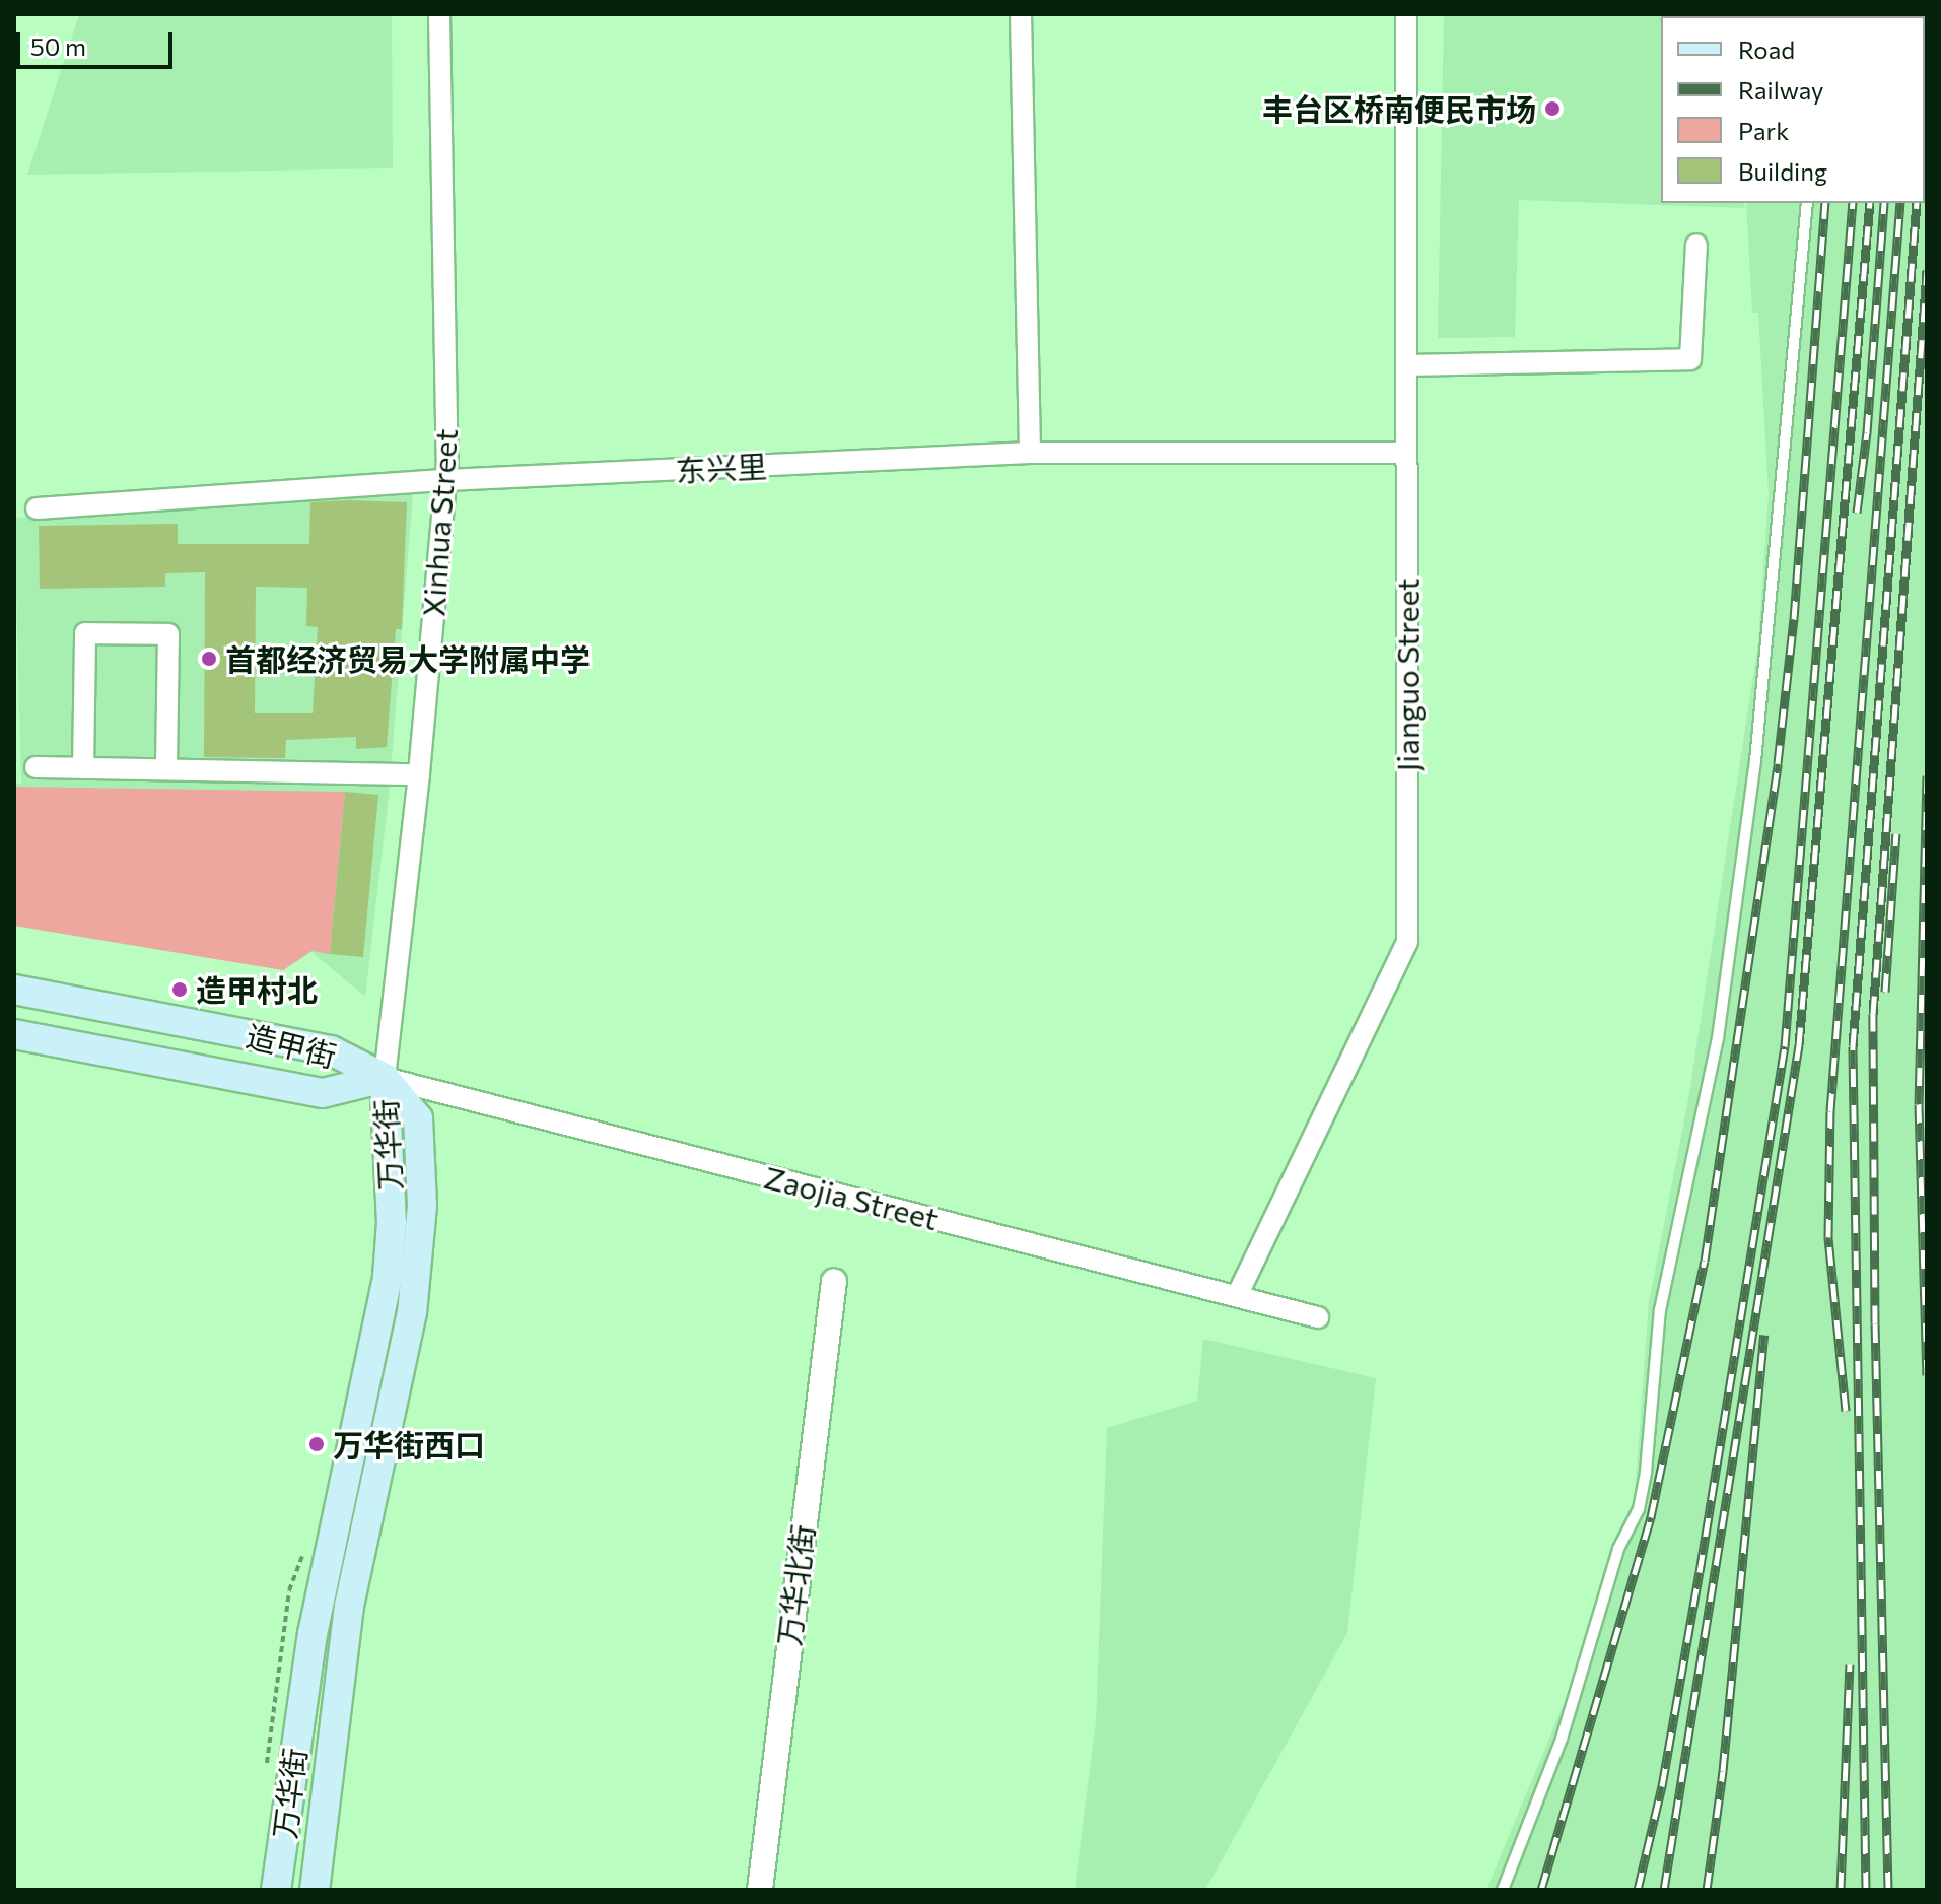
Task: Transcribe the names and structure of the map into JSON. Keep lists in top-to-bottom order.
{
  "streets": {
    "main road": ["造甲街", "万华街"],
    "street": [
      "东兴里",
      "Xinhua Street",
      "Jianguo Street",
      "Zaojia Street",
      "万华北街"
    ]
  },
  "crossings": [
    ["东兴里", "Xinhua Street"],
    ["东兴里", "Jianguo Street"],
    ["Xinhua Street", "造甲街"],
    ["Xinhua Street", "万华街"],
    ["Xinhua Street", "Zaojia Street"],
    ["Jianguo Street", "Zaojia Street"],
    ["造甲街", "万华街"],
    ["造甲街", "Zaojia Street"],
    ["万华街", "Zaojia Street"]
  ],
  "places": [
    "丰台区桥南便民市场",
    "首都经济贸易大学附属中学",
    "造甲村北",
    "万华街西口"
  ],
  "legend": [
    "Road",
    "Railway",
    "Park",
    "Building"
  ],
  "scale_bar": "50 m"
}
